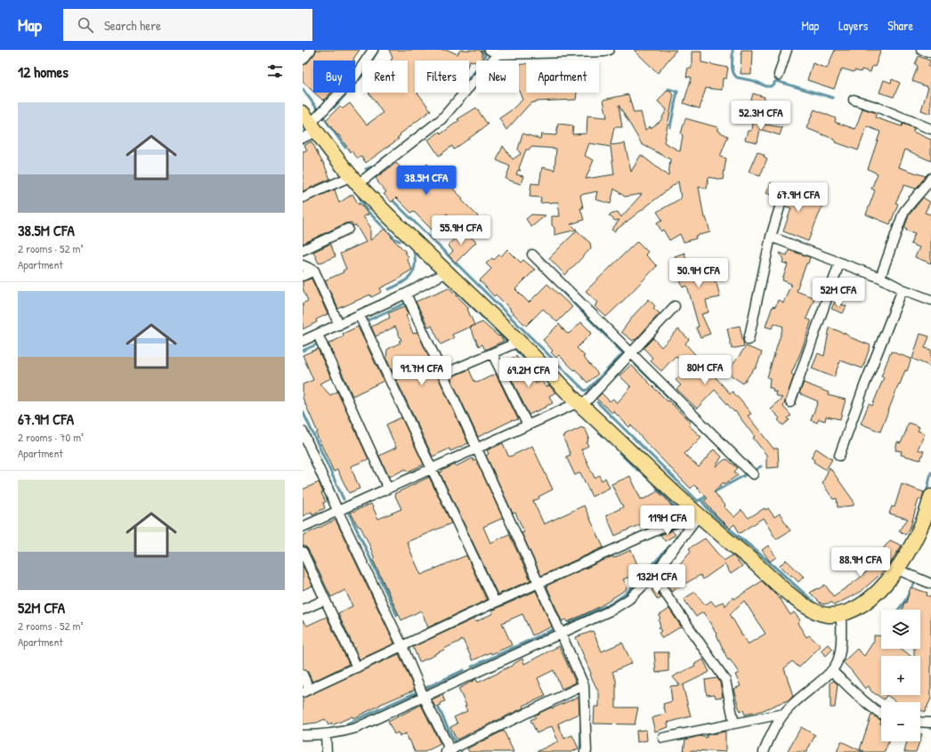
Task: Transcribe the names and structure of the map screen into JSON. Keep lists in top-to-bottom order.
{
  "page": {
    "header": "Map",
    "search": "Search here",
    "nav": ["Map", "Layers", "Share"],
    "heading": "12 homes",
    "chip": [
      "Buy",
      "Rent",
      "Filters",
      "New",
      "Apartment"
    ],
    "list": [
      {
        "name": "38.5M CFA",
        "note": "2 rooms · 52 m² · Apartment"
      },
      {
        "name": "67.9M CFA",
        "note": "2 rooms · 70 m² · Apartment"
      },
      {
        "name": "52M CFA",
        "note": "2 rooms · 52 m² · Apartment"
      }
    ],
    "price": [
      "52.3M CFA",
      "38.5M CFA",
      "67.9M CFA",
      "55.9M CFA",
      "50.9M CFA",
      "52M CFA",
      "80M CFA",
      "91.7M CFA",
      "69.2M CFA",
      "119M CFA",
      "88.9M CFA",
      "132M CFA"
    ],
    "map_buttons": ["+", "−"]
  }
}
